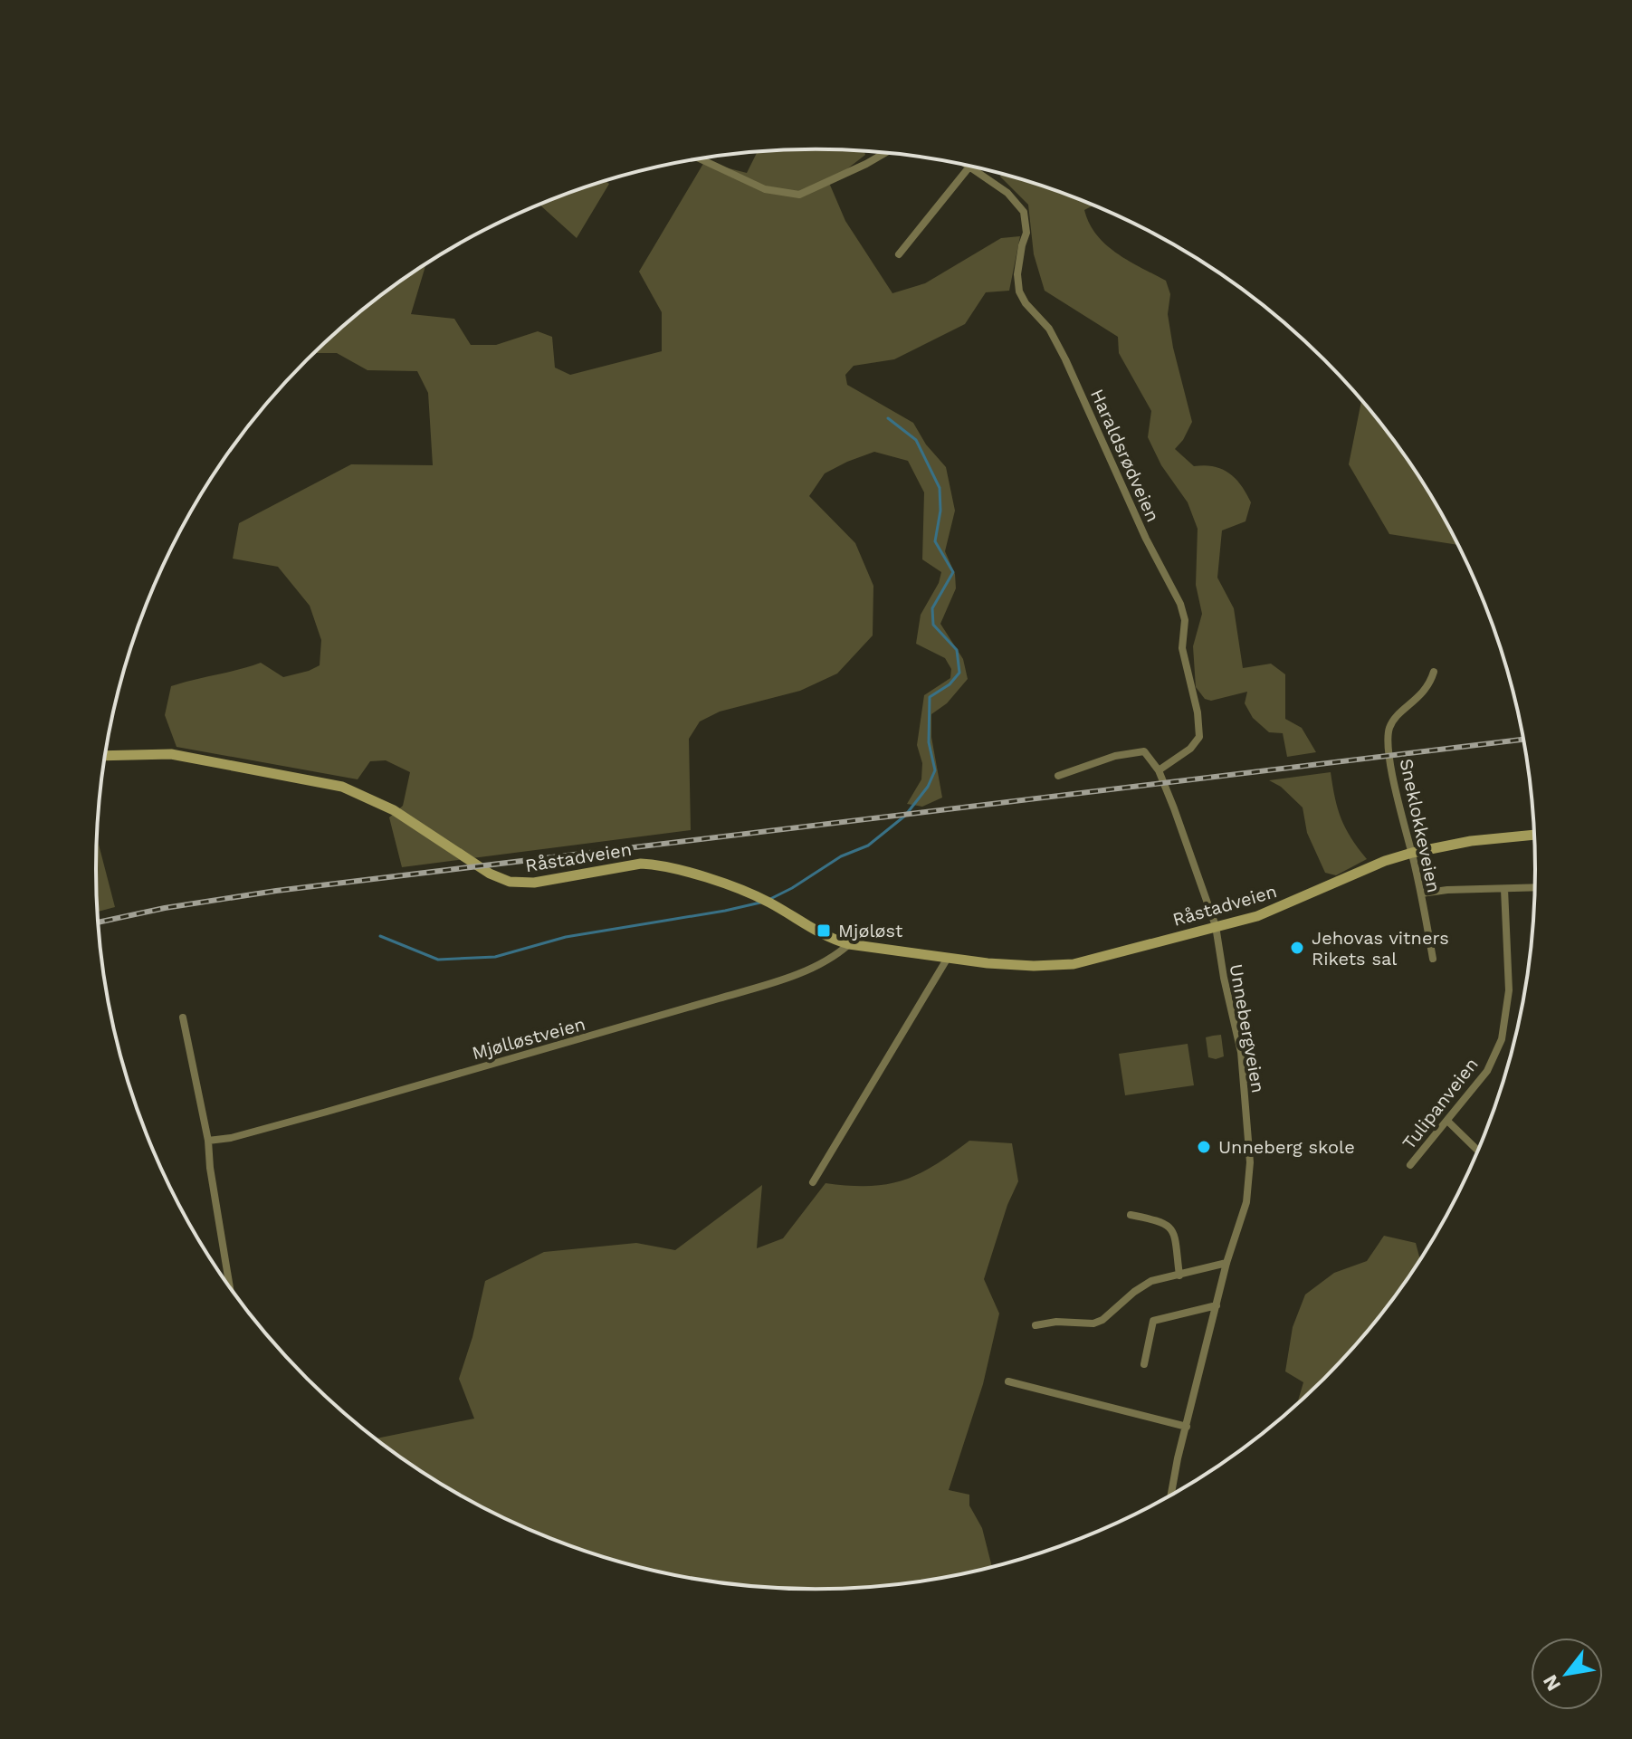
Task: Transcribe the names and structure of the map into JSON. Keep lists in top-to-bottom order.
{
  "streets": {
    "main road": ["Råstadveien"],
    "street": [
      "Haraldsrødveien",
      "Sneklokkeveien",
      "Unnebergveien",
      "Mjølløstveien",
      "Tulipanveien"
    ]
  },
  "crossings": [
    ["Sneklokkeveien", "Råstadveien"],
    ["Råstadveien", "Unnebergveien"],
    ["Råstadveien", "Mjølløstveien"]
  ],
  "places": {
    "transit": ["Mjøløst"],
    "other": ["Jehovas vitners Rikets sal", "Unneberg skole"]
  },
  "north": "bottom left"
}
